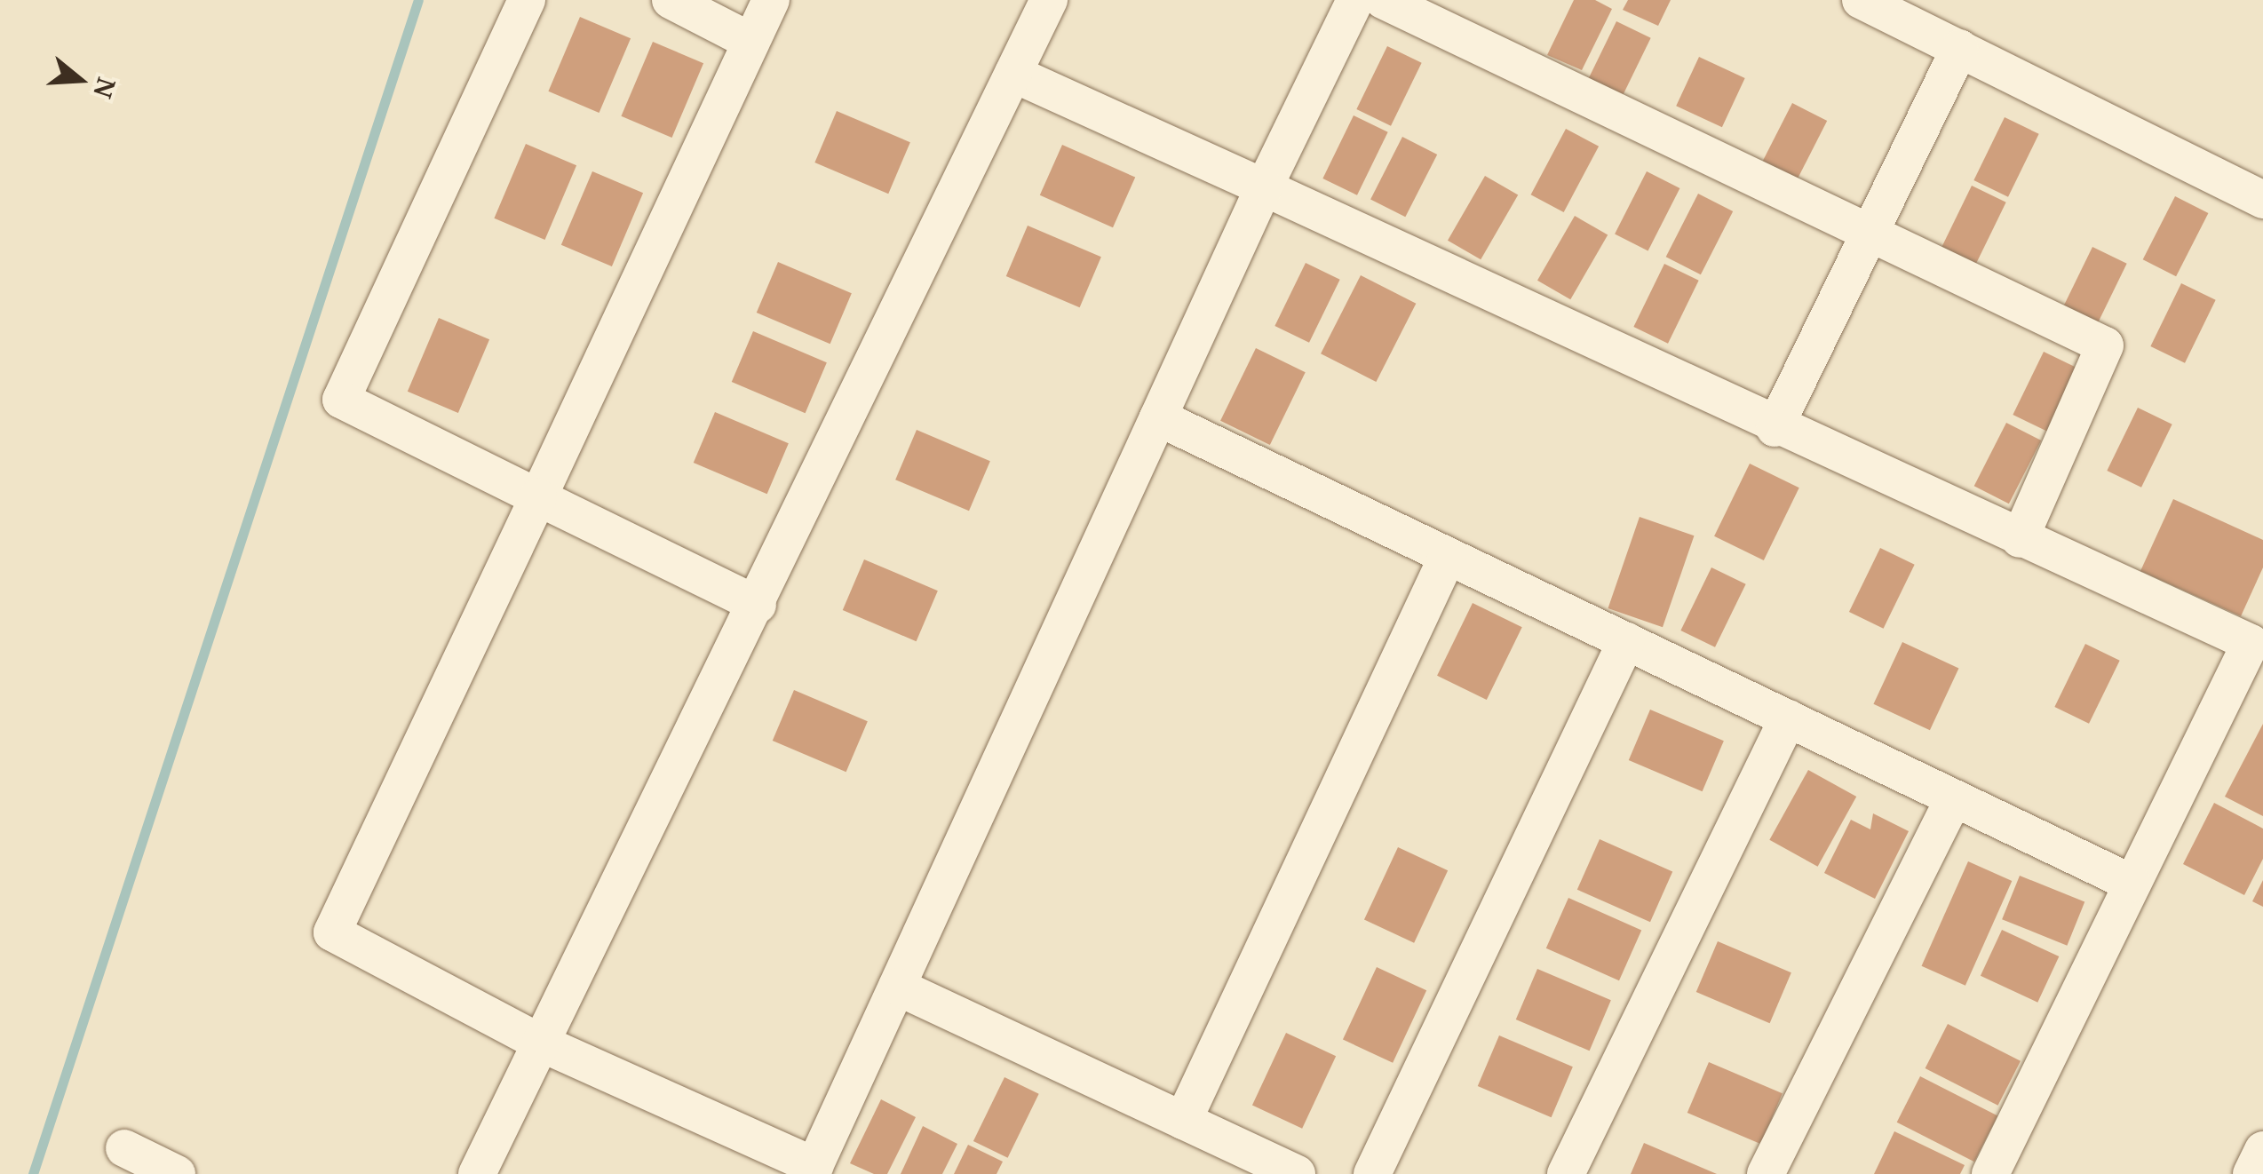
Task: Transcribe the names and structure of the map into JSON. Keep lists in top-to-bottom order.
{
  "north": "right"
}
